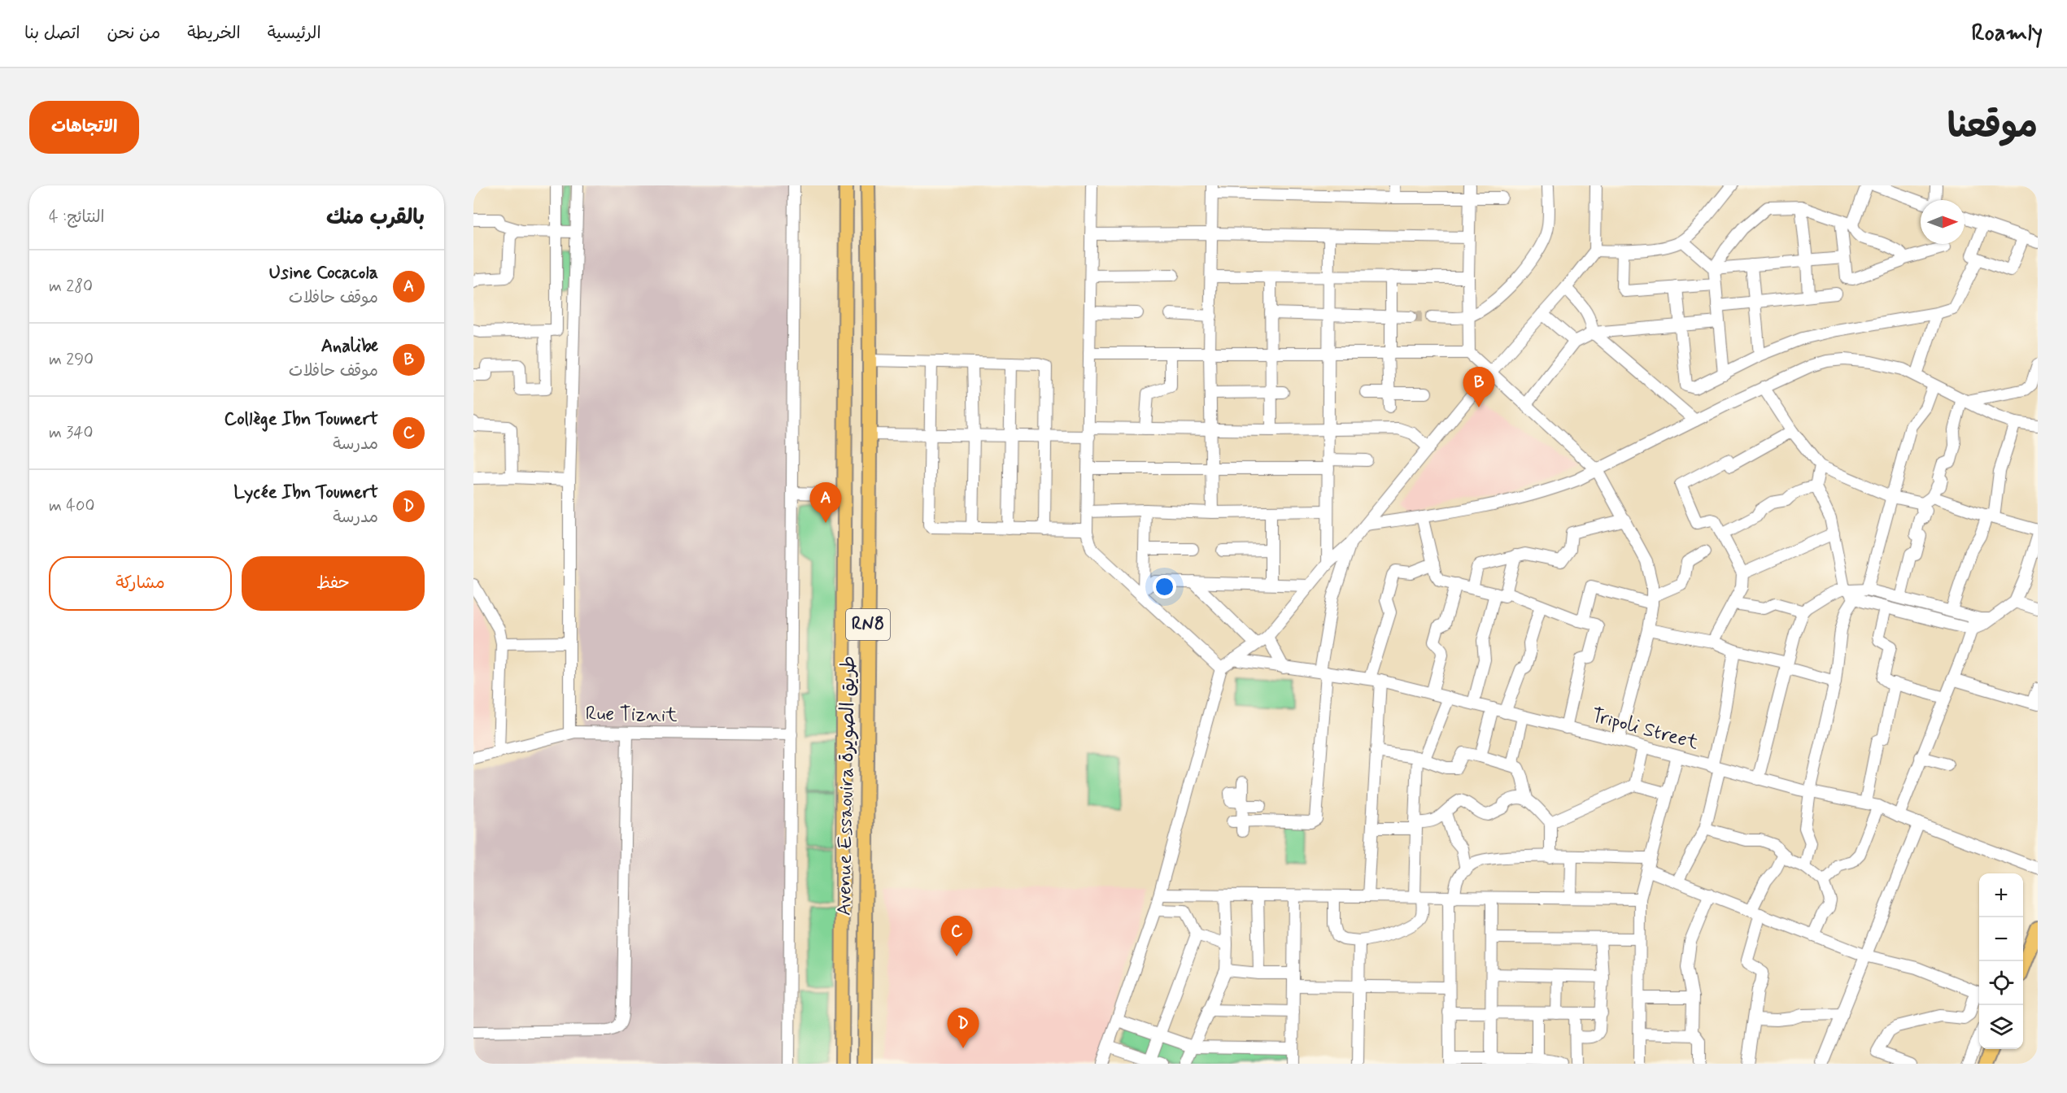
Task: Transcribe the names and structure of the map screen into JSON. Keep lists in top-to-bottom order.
{
  "streets": {
    "main road": ["RN8", "Avenue Essaouira طريق الصويرة"],
    "street": ["Rue Tiznit", "Tripoli Street"]
  },
  "north": "right",
  "page": {
    "header": "Roamly",
    "nav": [
      "الرئيسية",
      "الخريطة",
      "من نحن",
      "اتصل بنا"
    ],
    "title": "موقعنا",
    "buttons": [
      "الاتجاهات",
      ["حفظ", "مشاركة"]
    ],
    "heading": ["بالقرب منك", "النتائج: 4"],
    "list": [
      {
        "mark": "A",
        "name": "Usine Cocacola",
        "note": "موقف حافلات",
        "value": "280 m"
      },
      {
        "mark": "B",
        "name": "Analibe",
        "note": "موقف حافلات",
        "value": "290 m"
      },
      {
        "mark": "C",
        "name": "Collège Ibn Toumert",
        "note": "مدرسة",
        "value": "340 m"
      },
      {
        "mark": "D",
        "name": "Lycée Ibn Toumert",
        "note": "مدرسة",
        "value": "400 m"
      }
    ],
    "pins": [
      "B",
      "A",
      "C",
      "D"
    ],
    "map_buttons": ["+", "−"]
  }
}
